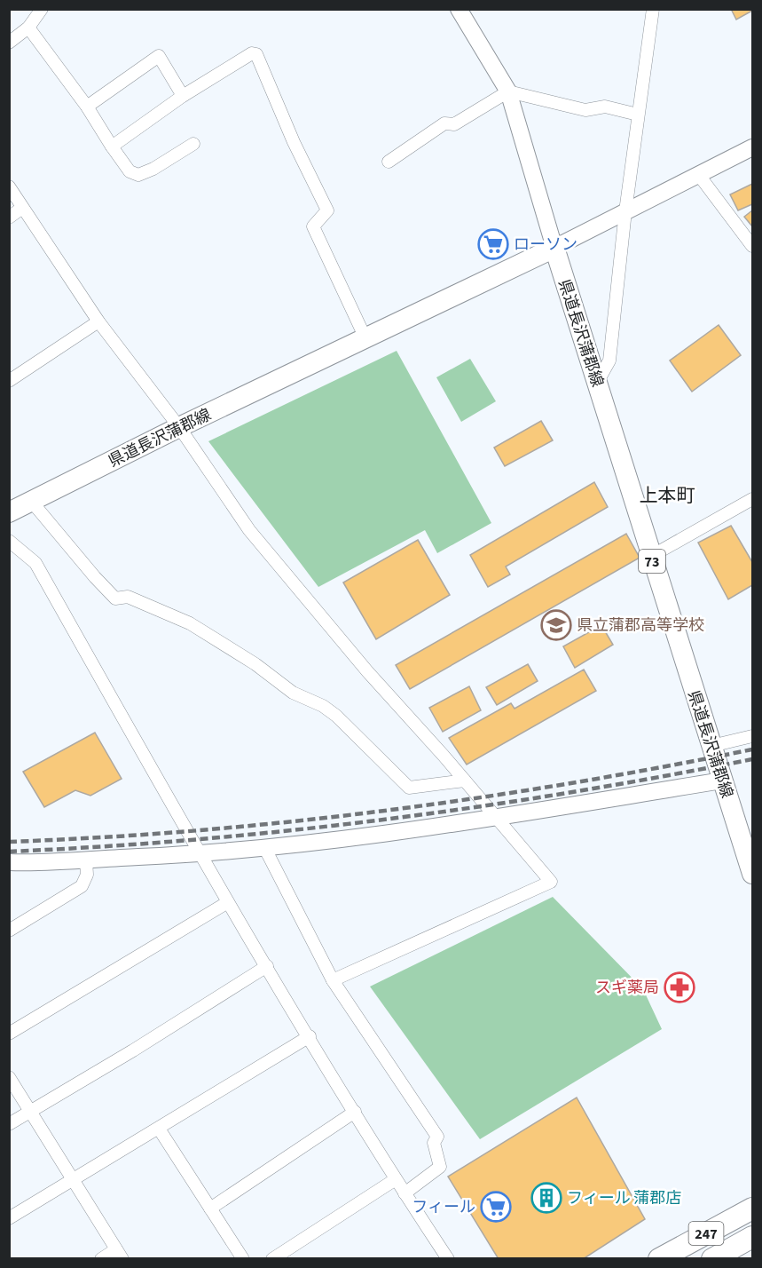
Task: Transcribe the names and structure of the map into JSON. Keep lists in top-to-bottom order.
{
  "streets": {
    "highway": ["247"],
    "main road": ["県道長沢蒲郡線", "73"]
  },
  "districts": ["上本町"],
  "places": {
    "supermarket": ["ローソン", "フィール"],
    "school or university": ["県立蒲郡高等学校"],
    "pharmacy": ["スギ薬局"],
    "building": ["フィール 蒲郡店"]
  }
}
